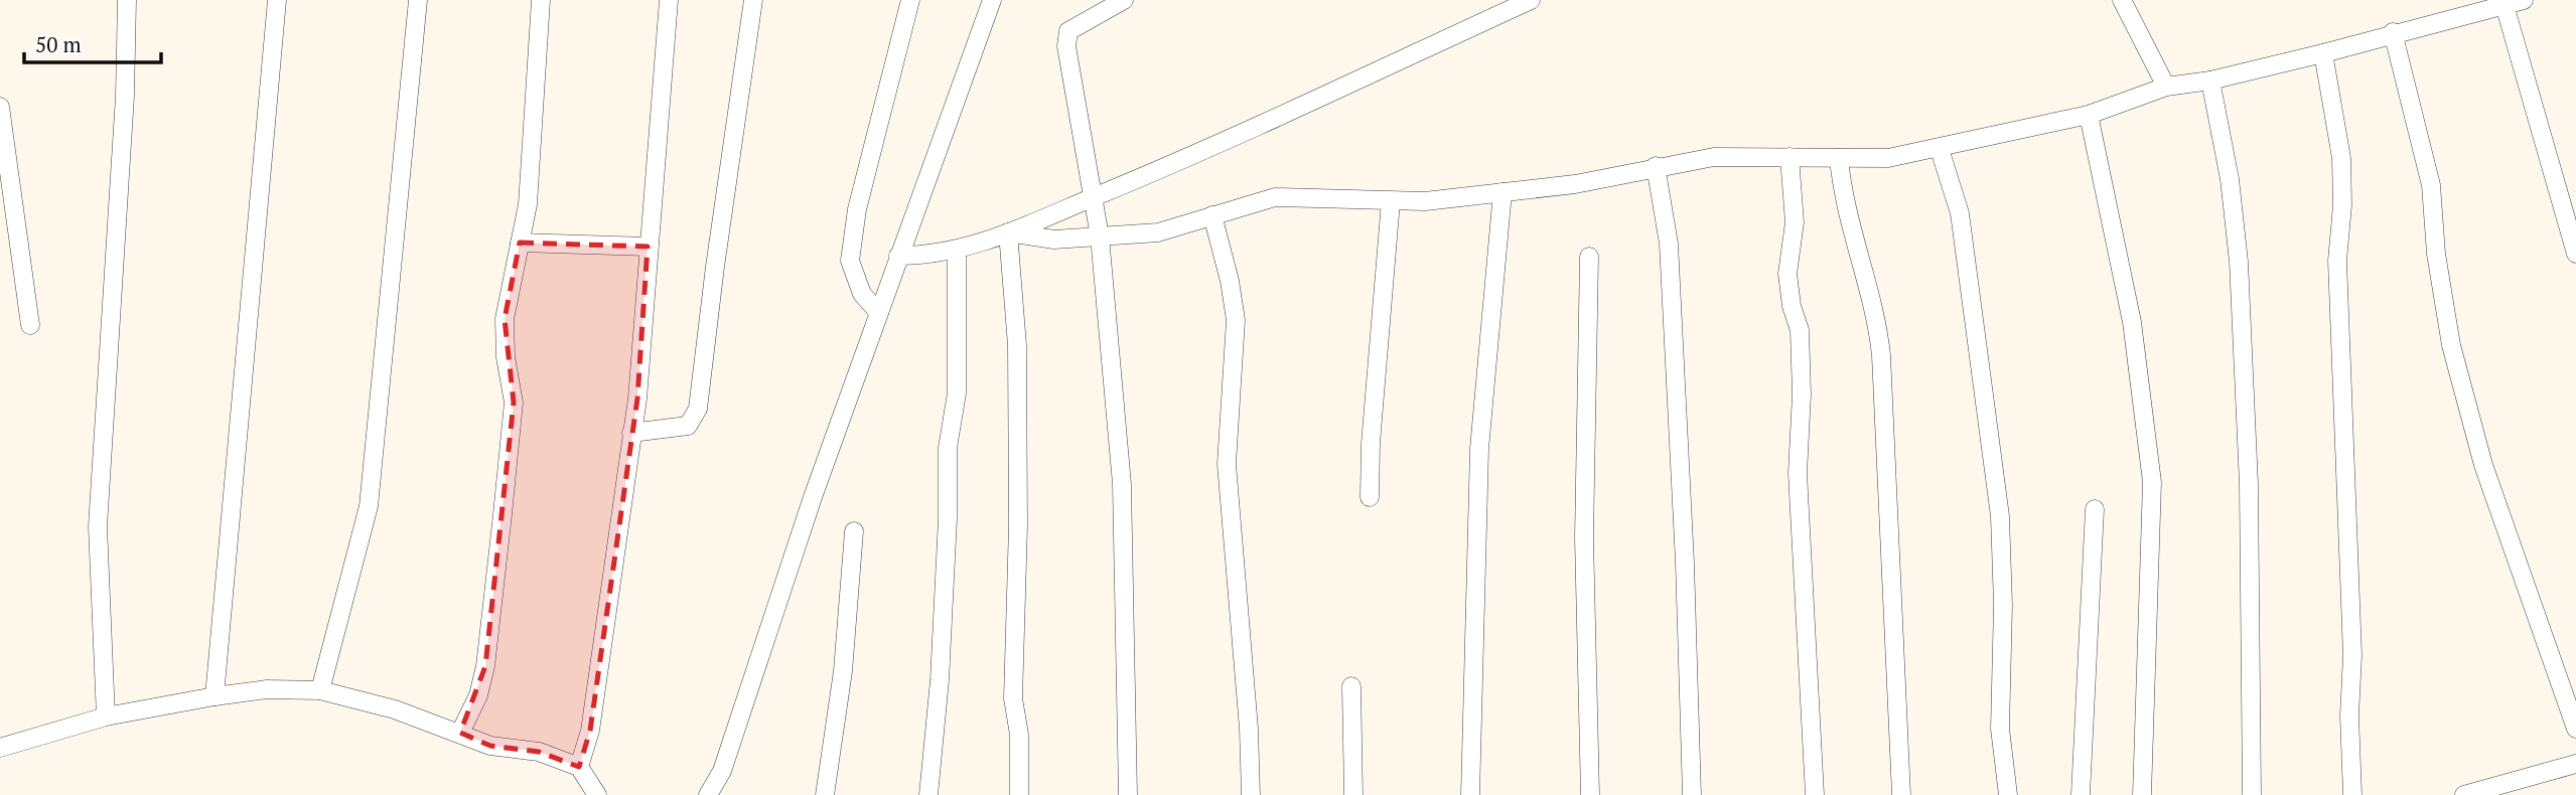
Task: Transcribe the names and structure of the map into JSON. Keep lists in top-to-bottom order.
{
  "scale_bar": "50 m"
}
